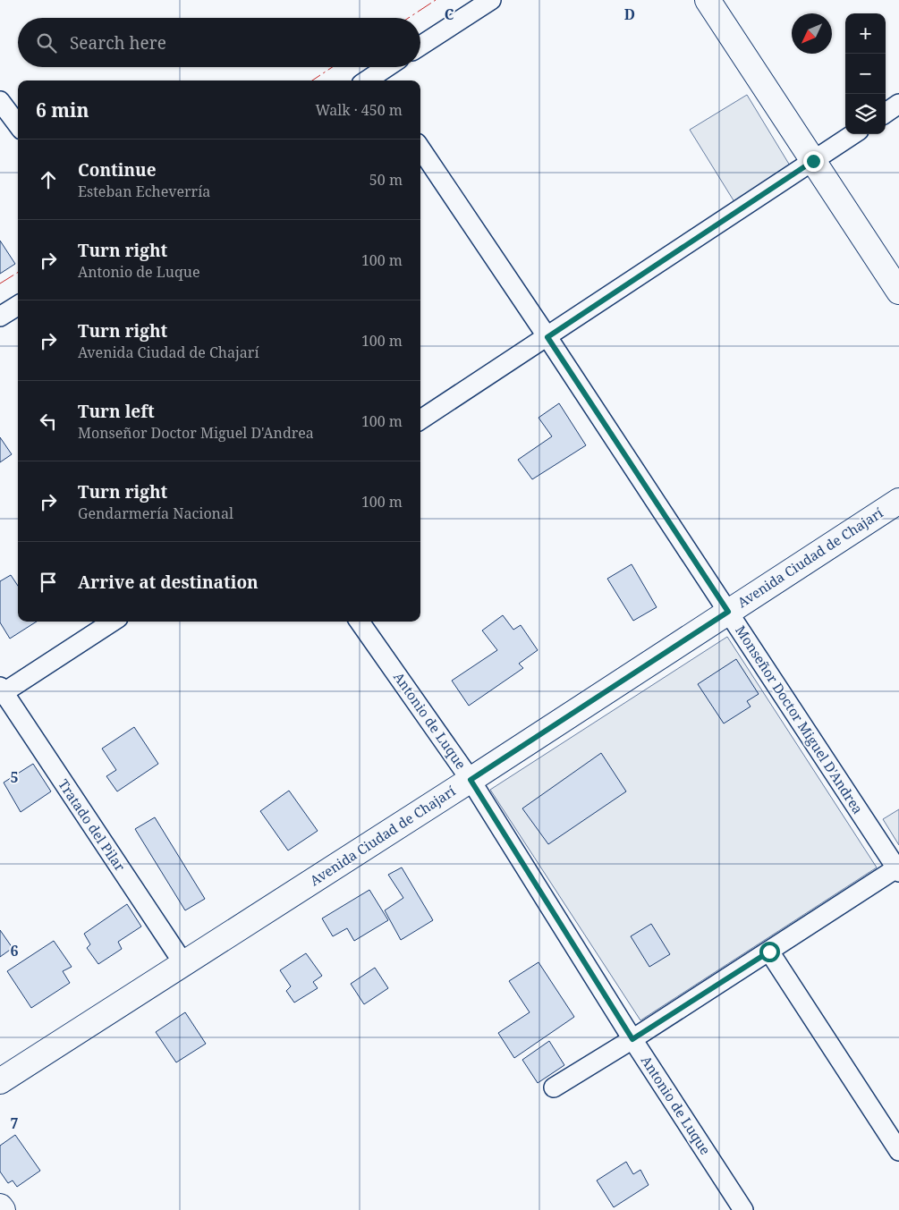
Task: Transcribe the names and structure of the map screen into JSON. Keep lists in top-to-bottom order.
{
  "streets": {
    "main road": ["Avenida Ciudad de Chajarí"],
    "street": ["Monseñor Doctor Miguel D'Andrea", "Antonio de Luque", "Tratado del Pilar"]
  },
  "crossings": [
    ["Avenida Ciudad de Chajarí", "Monseñor Doctor Miguel D'Andrea"],
    ["Avenida Ciudad de Chajarí", "Antonio de Luque"],
    ["Avenida Ciudad de Chajarí", "Tratado del Pilar"]
  ],
  "north": "bottom left",
  "page": {
    "map_buttons": ["+", "−"],
    "search": "Search here",
    "heading": ["6 min", "Walk · 450 m"],
    "list": [
      ["Continue", "Esteban Echeverría", "50 m"],
      ["Turn right", "Antonio de Luque", "100 m"],
      ["Turn right", "Avenida Ciudad de Chajarí", "100 m"],
      ["Turn left", "Monseñor Doctor Miguel D'Andrea", "100 m"],
      ["Turn right", "Gendarmería Nacional", "100 m"],
      "Arrive at destination"
    ]
  },
  "grid": {
    "columns": ["C", "D"],
    "rows": ["5", "6", "7"]
  }
}
